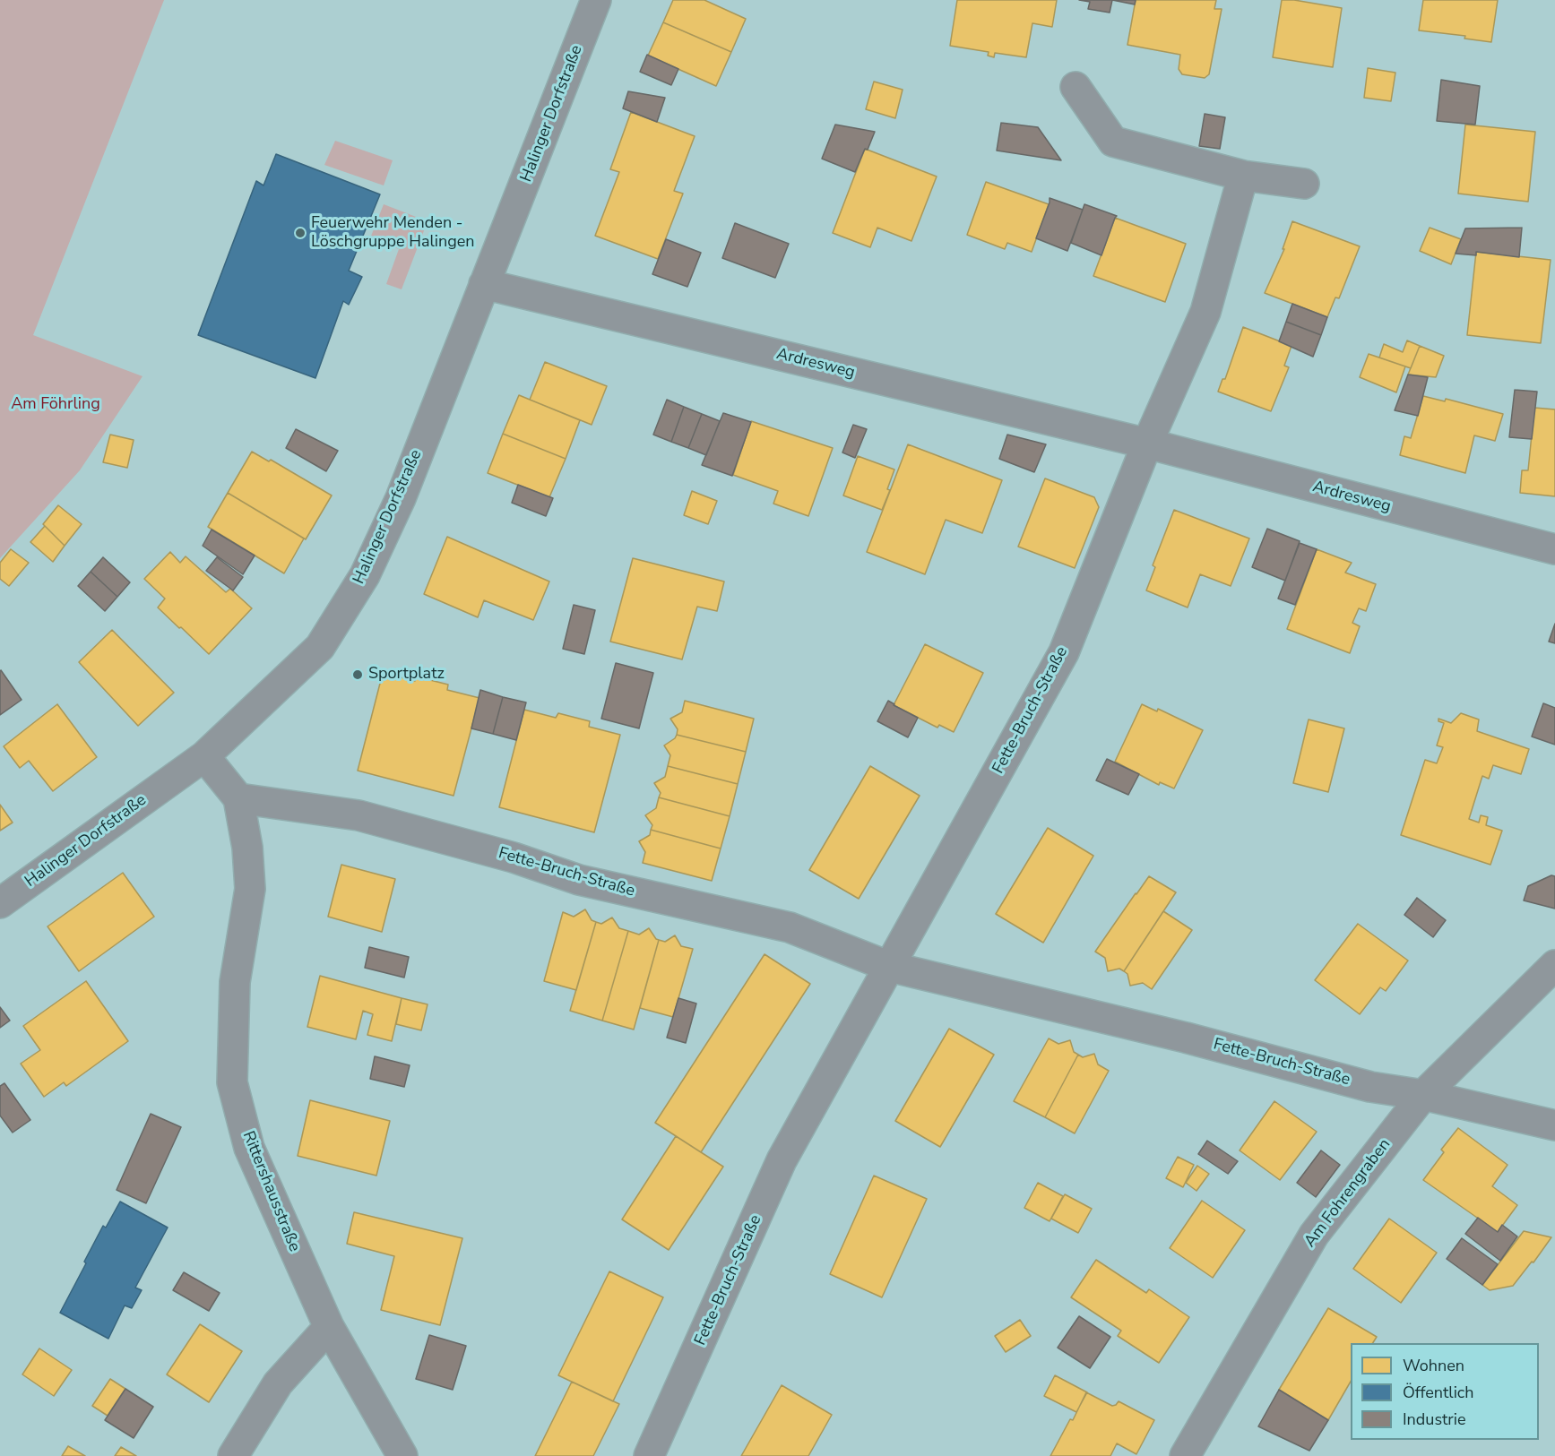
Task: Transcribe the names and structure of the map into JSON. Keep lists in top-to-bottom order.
{
  "streets": {
    "street": [
      "Halinger Dorfstraße",
      "Ardresweg",
      "Fette-Bruch-Straße",
      "Rittershausstraße",
      "Am Fohrengraben"
    ]
  },
  "crossings": [
    ["Halinger Dorfstraße", "Ardresweg"],
    ["Halinger Dorfstraße", "Rittershausstraße"],
    ["Ardresweg", "Fette-Bruch-Straße"],
    ["Fette-Bruch-Straße", "Rittershausstraße"],
    ["Fette-Bruch-Straße", "Am Fohrengraben"]
  ],
  "parks": ["Am Föhrling"],
  "places": ["Feuerwehr Menden - Löschgruppe Halingen", "Sportplatz"],
  "legend": ["Wohnen", "Öffentlich", "Industrie"]
}
